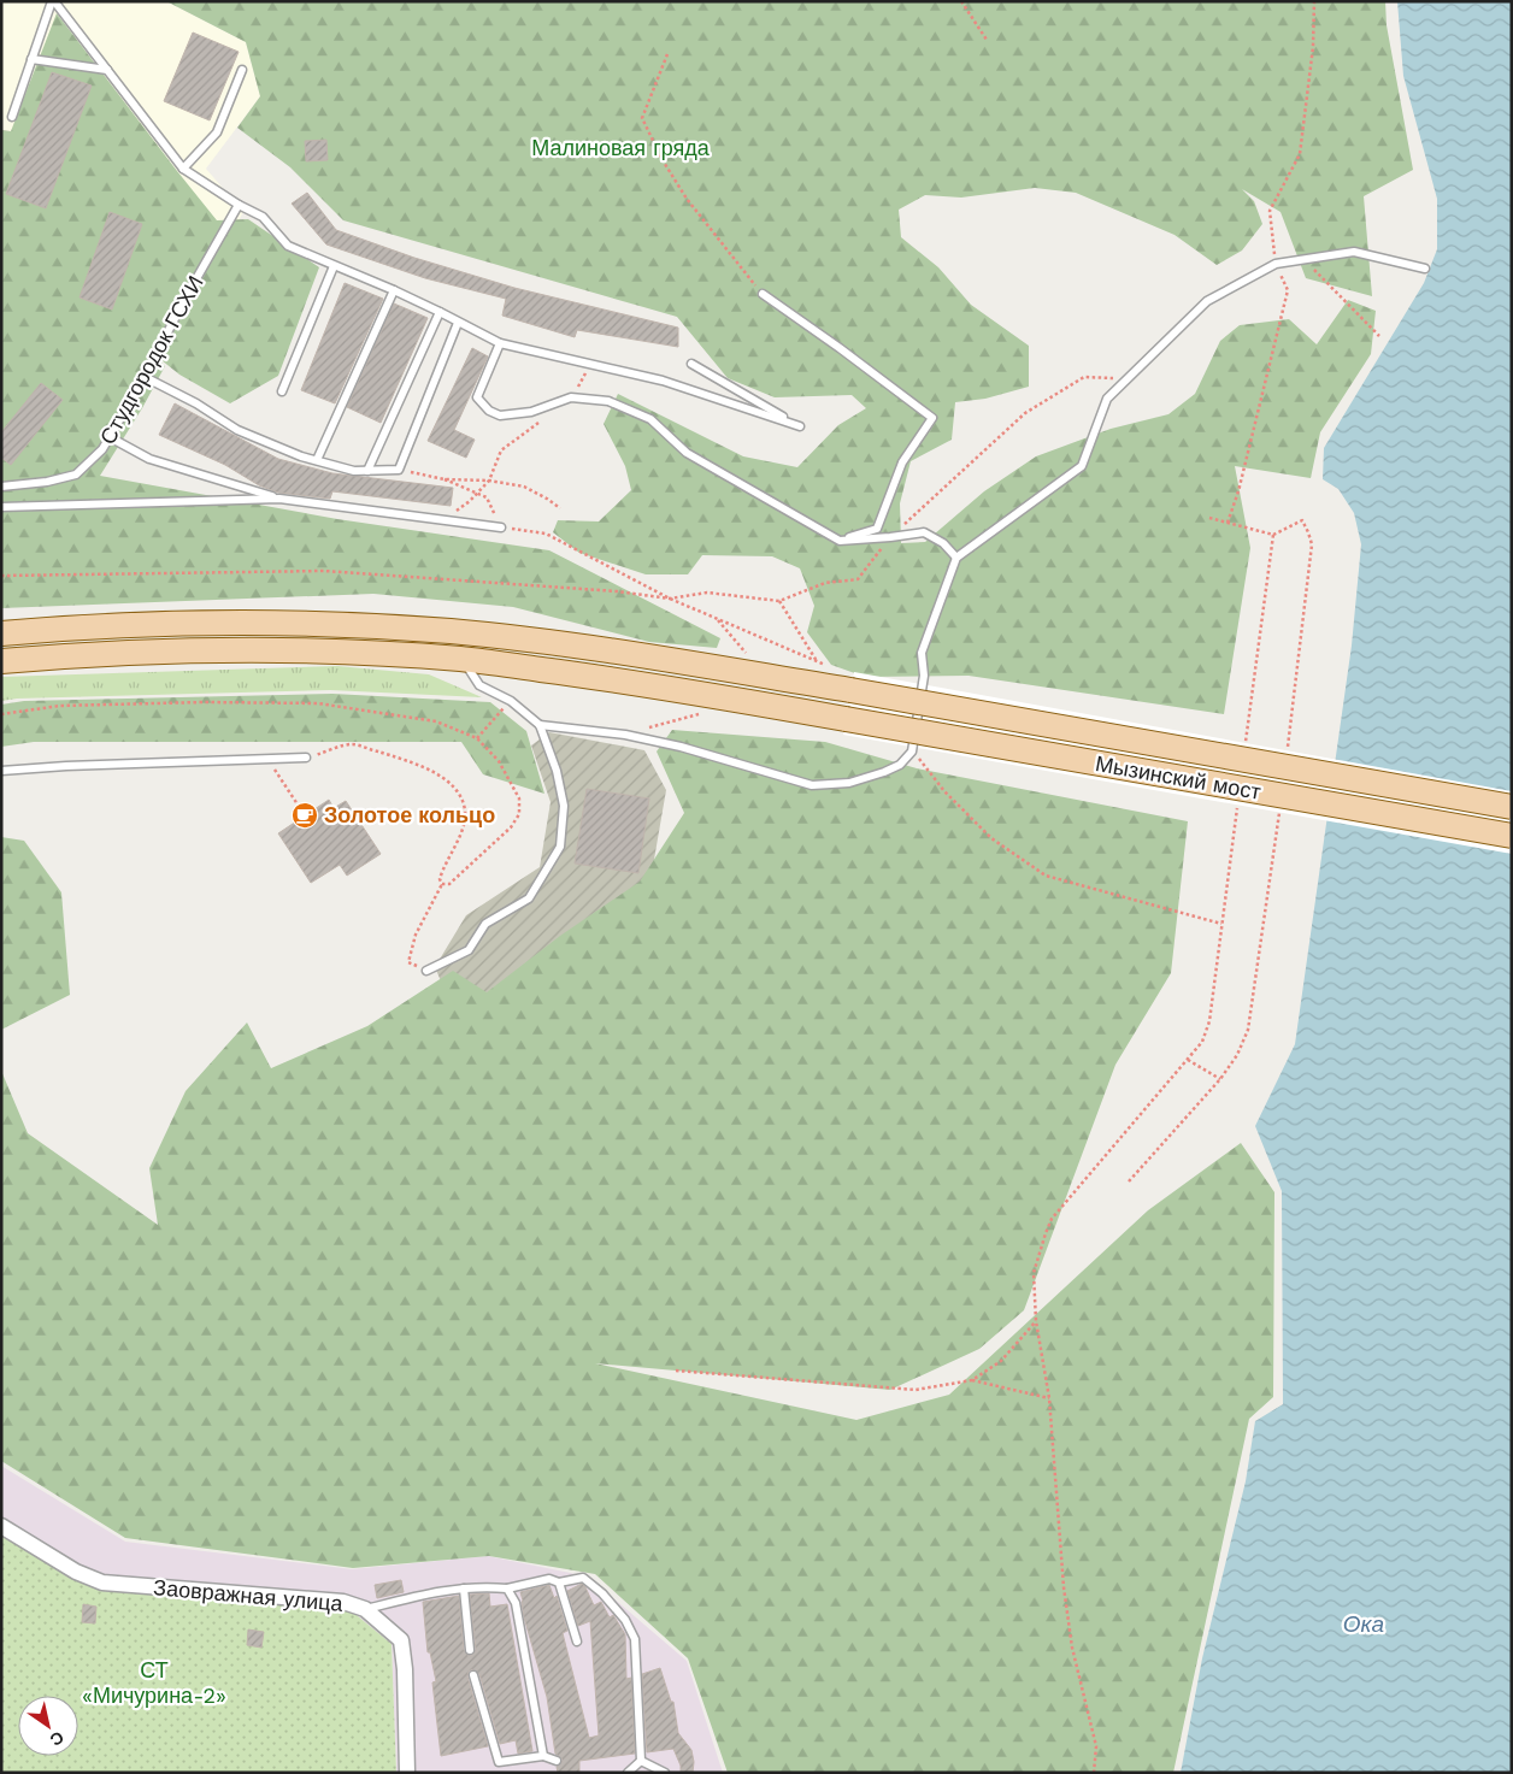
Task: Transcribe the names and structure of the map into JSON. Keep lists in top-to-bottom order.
{
  "streets": {
    "main road": ["Мызинский мост"],
    "street": ["Заовражная улица"],
    "lane": ["Студгородок ГСХИ"]
  },
  "water": ["Ока"],
  "parks": ["Малиновая гряда", "СТ «Мичурина-2»"],
  "places": {
    "cafe": ["Золотое кольцо"]
  },
  "north": "bottom right"
}
